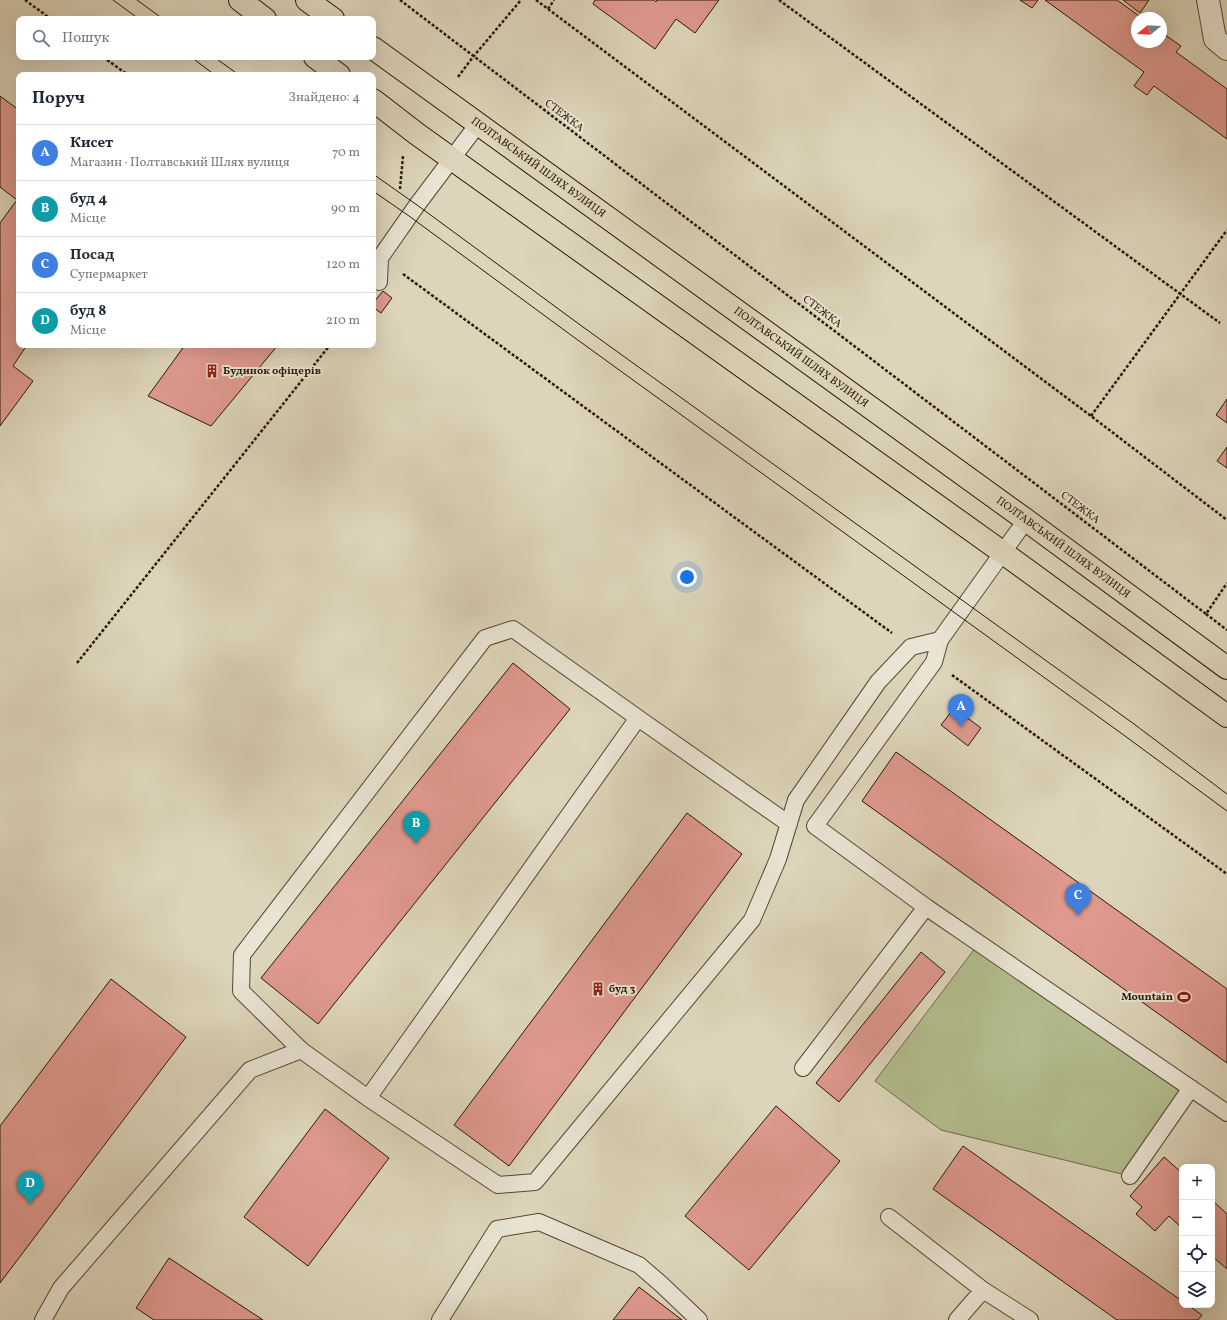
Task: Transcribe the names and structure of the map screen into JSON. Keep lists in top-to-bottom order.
{
  "streets": {
    "main road": ["ПОЛТАВСЬКИЙ ШЛЯХ ВУЛИЦЯ"],
    "path": ["СТЕЖКА"]
  },
  "places": {
    "building": ["Будинок офіцерів", "буд 3"],
    "sports": ["Mountain"]
  },
  "north": "left",
  "page": {
    "search": "Пошук",
    "heading": ["Поруч", "Знайдено: 4"],
    "list": [
      {
        "mark": "A",
        "name": "Кисет",
        "note": "Магазин · Полтавський Шлях вулиця",
        "value": "70 m"
      },
      {
        "mark": "B",
        "name": "буд 4",
        "note": "Місце",
        "value": "90 m"
      },
      {
        "mark": "C",
        "name": "Посад",
        "note": "Супермаркет",
        "value": "120 m"
      },
      {
        "mark": "D",
        "name": "буд 8",
        "note": "Місце",
        "value": "210 m"
      }
    ],
    "pins": [
      "A",
      "B",
      "C",
      "D"
    ],
    "map_buttons": ["+", "−"]
  }
}
